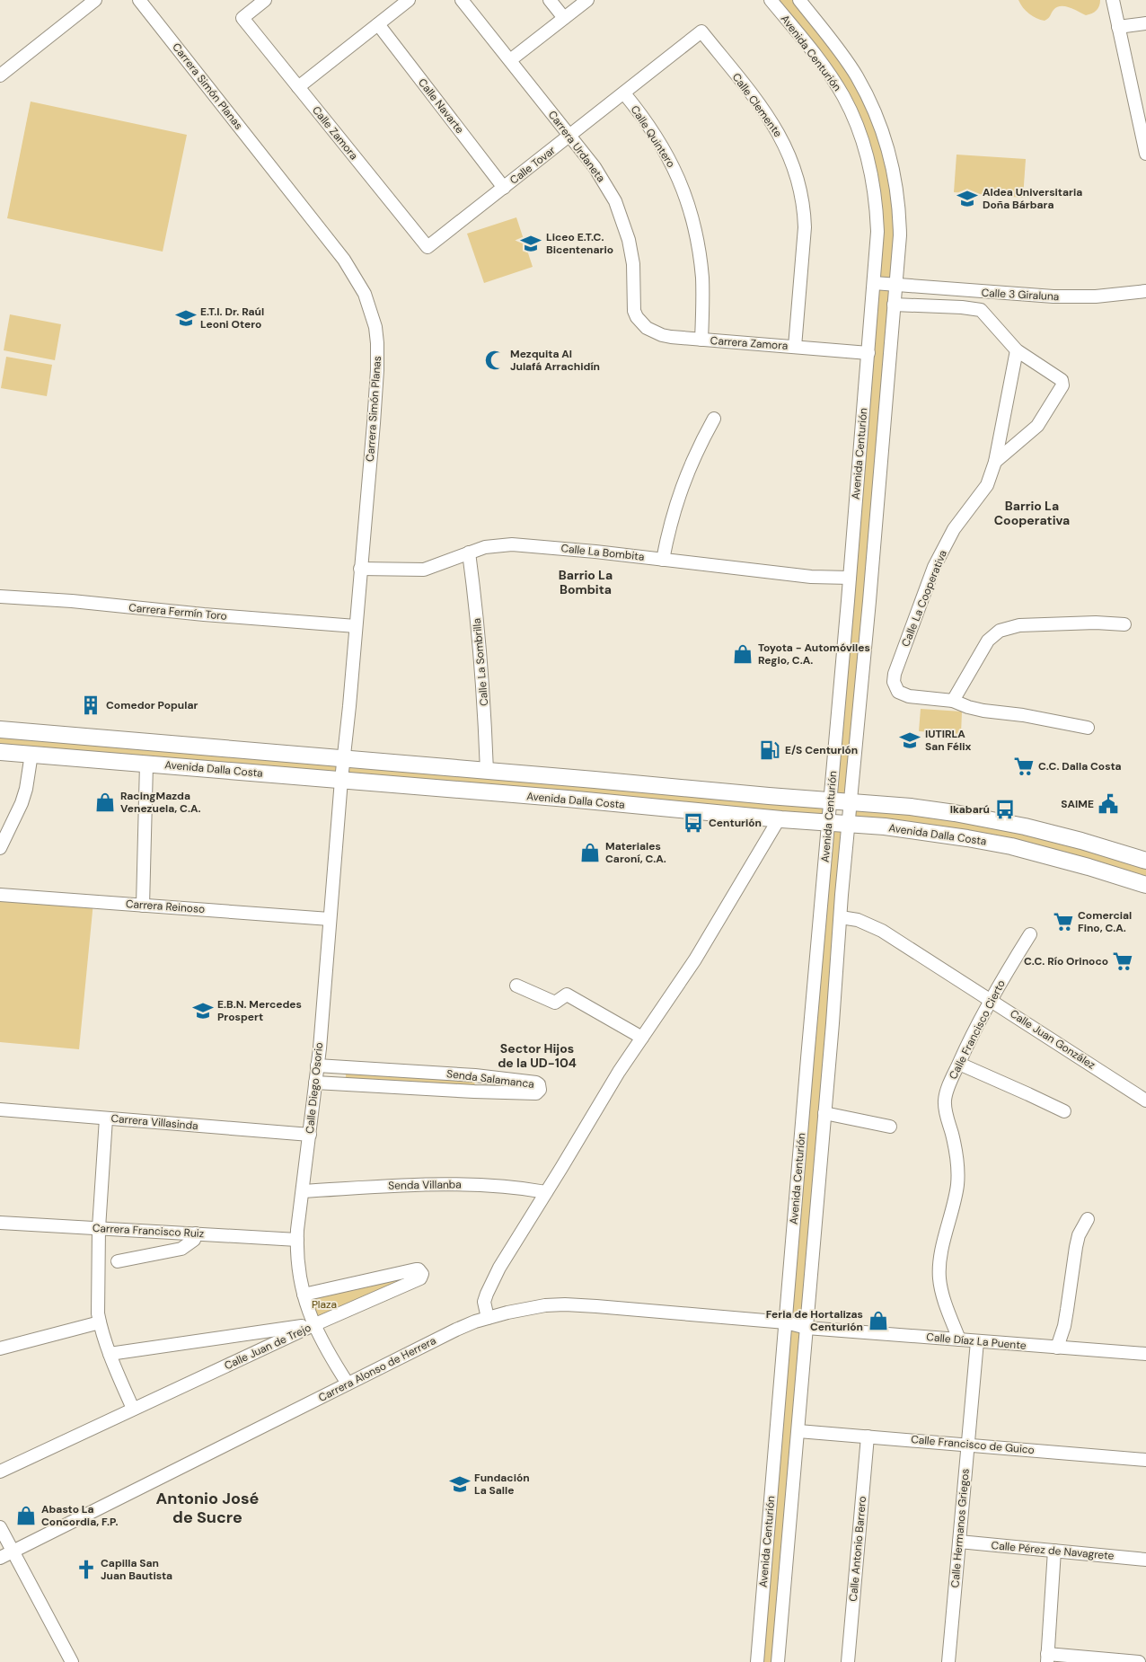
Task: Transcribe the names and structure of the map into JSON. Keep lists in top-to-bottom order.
{
  "streets": {
    "street": [
      "Avenida Centurión",
      "Carrera Simón Planas",
      "Calle Clemente",
      "Calle Navarte",
      "Calle Zamora",
      "Calle Quintero",
      "Carrera Urdaneta",
      "Calle Tovar",
      "Calle 3 Giraluna",
      "Carrera Zamora",
      "Calle La Bombita",
      "Calle La Cooperativa",
      "Carrera Fermín Toro",
      "Calle La Sombrilla",
      "Avenida Dalla Costa",
      "Carrera Reinoso",
      "Calle Francisco Cierto",
      "Calle Juan González",
      "Senda Salamanca",
      "Calle Diego Osorio",
      "Carrera Villasinda",
      "Senda Villanba",
      "Carrera Francisco Ruiz",
      "Calle Díaz La Puente",
      "Calle Juan de Trejo",
      "Carrera Alonso de Herrera",
      "Calle Francisco de Guico",
      "Calle Hermanos Griegos",
      "Calle Antonio Barrero",
      "Calle Pérez de Navagrete"
    ]
  },
  "crossings": [
    ["Avenida Centurión", "Calle 3 Giraluna"],
    ["Avenida Centurión", "Carrera Zamora"],
    ["Avenida Centurión", "Calle La Bombita"],
    ["Avenida Centurión", "Avenida Dalla Costa"],
    ["Avenida Centurión", "Calle Juan González"],
    ["Avenida Centurión", "Calle Díaz La Puente"],
    ["Avenida Centurión", "Carrera Alonso de Herrera"],
    ["Avenida Centurión", "Calle Francisco de Guico"],
    ["Carrera Simón Planas", "Calle La Bombita"],
    ["Carrera Simón Planas", "Carrera Fermín Toro"],
    ["Carrera Simón Planas", "Avenida Dalla Costa"],
    ["Carrera Simón Planas", "Calle Diego Osorio"],
    ["Calle Clemente", "Calle Tovar"],
    ["Calle Clemente", "Carrera Zamora"],
    ["Calle Navarte", "Calle Tovar"],
    ["Calle Zamora", "Calle Tovar"],
    ["Calle Quintero", "Calle Tovar"],
    ["Calle Quintero", "Carrera Zamora"],
    ["Carrera Urdaneta", "Calle Tovar"],
    ["Carrera Urdaneta", "Carrera Zamora"],
    ["Calle La Bombita", "Calle La Sombrilla"],
    ["Calle La Sombrilla", "Avenida Dalla Costa"],
    ["Avenida Dalla Costa", "Calle Diego Osorio"],
    ["Carrera Reinoso", "Calle Diego Osorio"],
    ["Calle Francisco Cierto", "Calle Juan González"],
    ["Calle Francisco Cierto", "Calle Díaz La Puente"],
    ["Senda Salamanca", "Calle Diego Osorio"],
    ["Calle Diego Osorio", "Carrera Villasinda"],
    ["Calle Diego Osorio", "Senda Villanba"],
    ["Calle Diego Osorio", "Carrera Francisco Ruiz"],
    ["Calle Diego Osorio", "Calle Juan de Trejo"],
    ["Calle Diego Osorio", "Carrera Alonso de Herrera"],
    ["Calle Díaz La Puente", "Carrera Alonso de Herrera"],
    ["Calle Díaz La Puente", "Calle Hermanos Griegos"],
    ["Calle Francisco de Guico", "Calle Hermanos Griegos"],
    ["Calle Francisco de Guico", "Calle Antonio Barrero"],
    ["Calle Hermanos Griegos", "Calle Pérez de Navagrete"]
  ],
  "districts": [
    "Barrio La Cooperativa",
    "Barrio La Bombita",
    "Sector Hijos de la UD-104",
    "Antonio José de Sucre"
  ],
  "parks": ["Plaza"],
  "places": {
    "school or university": [
      "Aldea Universitaria Doña Bárbara",
      "Liceo E.T.C. Bicentenario",
      "E.T.I. Dr. Raúl Leoni Otero",
      "IUTIRLA San Félix",
      "E.B.N. Mercedes Prospert",
      "Fundación La Salle"
    ],
    "mosque": ["Mezquita Al Julafá Arrachidín"],
    "shop": [
      "Toyota - Automóviles Regio, C.A.",
      "RacingMazda Venezuela, C.A.",
      "Materiales Caroní, C.A.",
      "Feria de Hortalizas Centurión",
      "Abasto La Concordia, F.P."
    ],
    "building": ["Comedor Popular"],
    "fuel station": ["E/S Centurión"],
    "supermarket": ["C.C. Dalla Costa", "Comercial Fino, C.A.", "C.C. Río Orinoco"],
    "public building": ["SAIME"],
    "bus stop": ["Ikabarú", "Centurión"],
    "church": ["Capilla San Juan Bautista"]
  }
}
